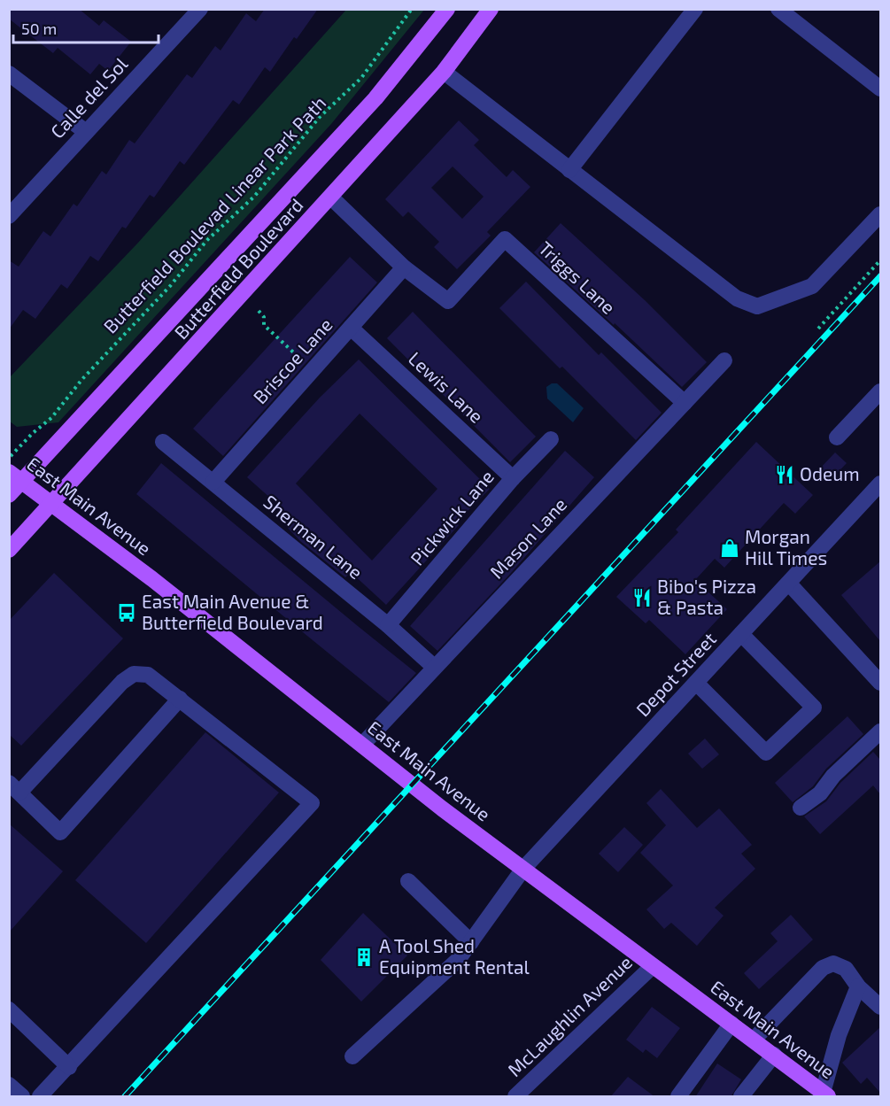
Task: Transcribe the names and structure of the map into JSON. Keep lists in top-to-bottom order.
{
  "streets": {
    "main road": ["Butterfield Boulevard", "East Main Avenue"],
    "street": [
      "Calle del Sol",
      "Triggs Lane",
      "Briscoe Lane",
      "Lewis Lane",
      "Pickwick Lane",
      "Sherman Lane",
      "Mason Lane",
      "Depot Street",
      "McLaughlin Avenue"
    ],
    "path": ["Butterfield Boulevad Linear Park Path"]
  },
  "crossings": [
    ["Butterfield Boulevard", "East Main Avenue"],
    ["Triggs Lane", "Briscoe Lane"],
    ["Triggs Lane", "Mason Lane"],
    ["Briscoe Lane", "Lewis Lane"],
    ["Briscoe Lane", "Sherman Lane"],
    ["Lewis Lane", "Pickwick Lane"],
    ["East Main Avenue", "Mason Lane"],
    ["East Main Avenue", "Depot Street"],
    ["East Main Avenue", "McLaughlin Avenue"],
    ["Pickwick Lane", "Sherman Lane"],
    ["Sherman Lane", "Mason Lane"]
  ],
  "places": {
    "restaurant": ["Odeum", "Bibo's Pizza & Pasta"],
    "shop": ["Morgan Hill Times"],
    "bus stop": ["East Main Avenue & Butterfield Boulevard"],
    "building": ["A Tool Shed Equipment Rental"]
  },
  "scale_bar": "50 m"
}
